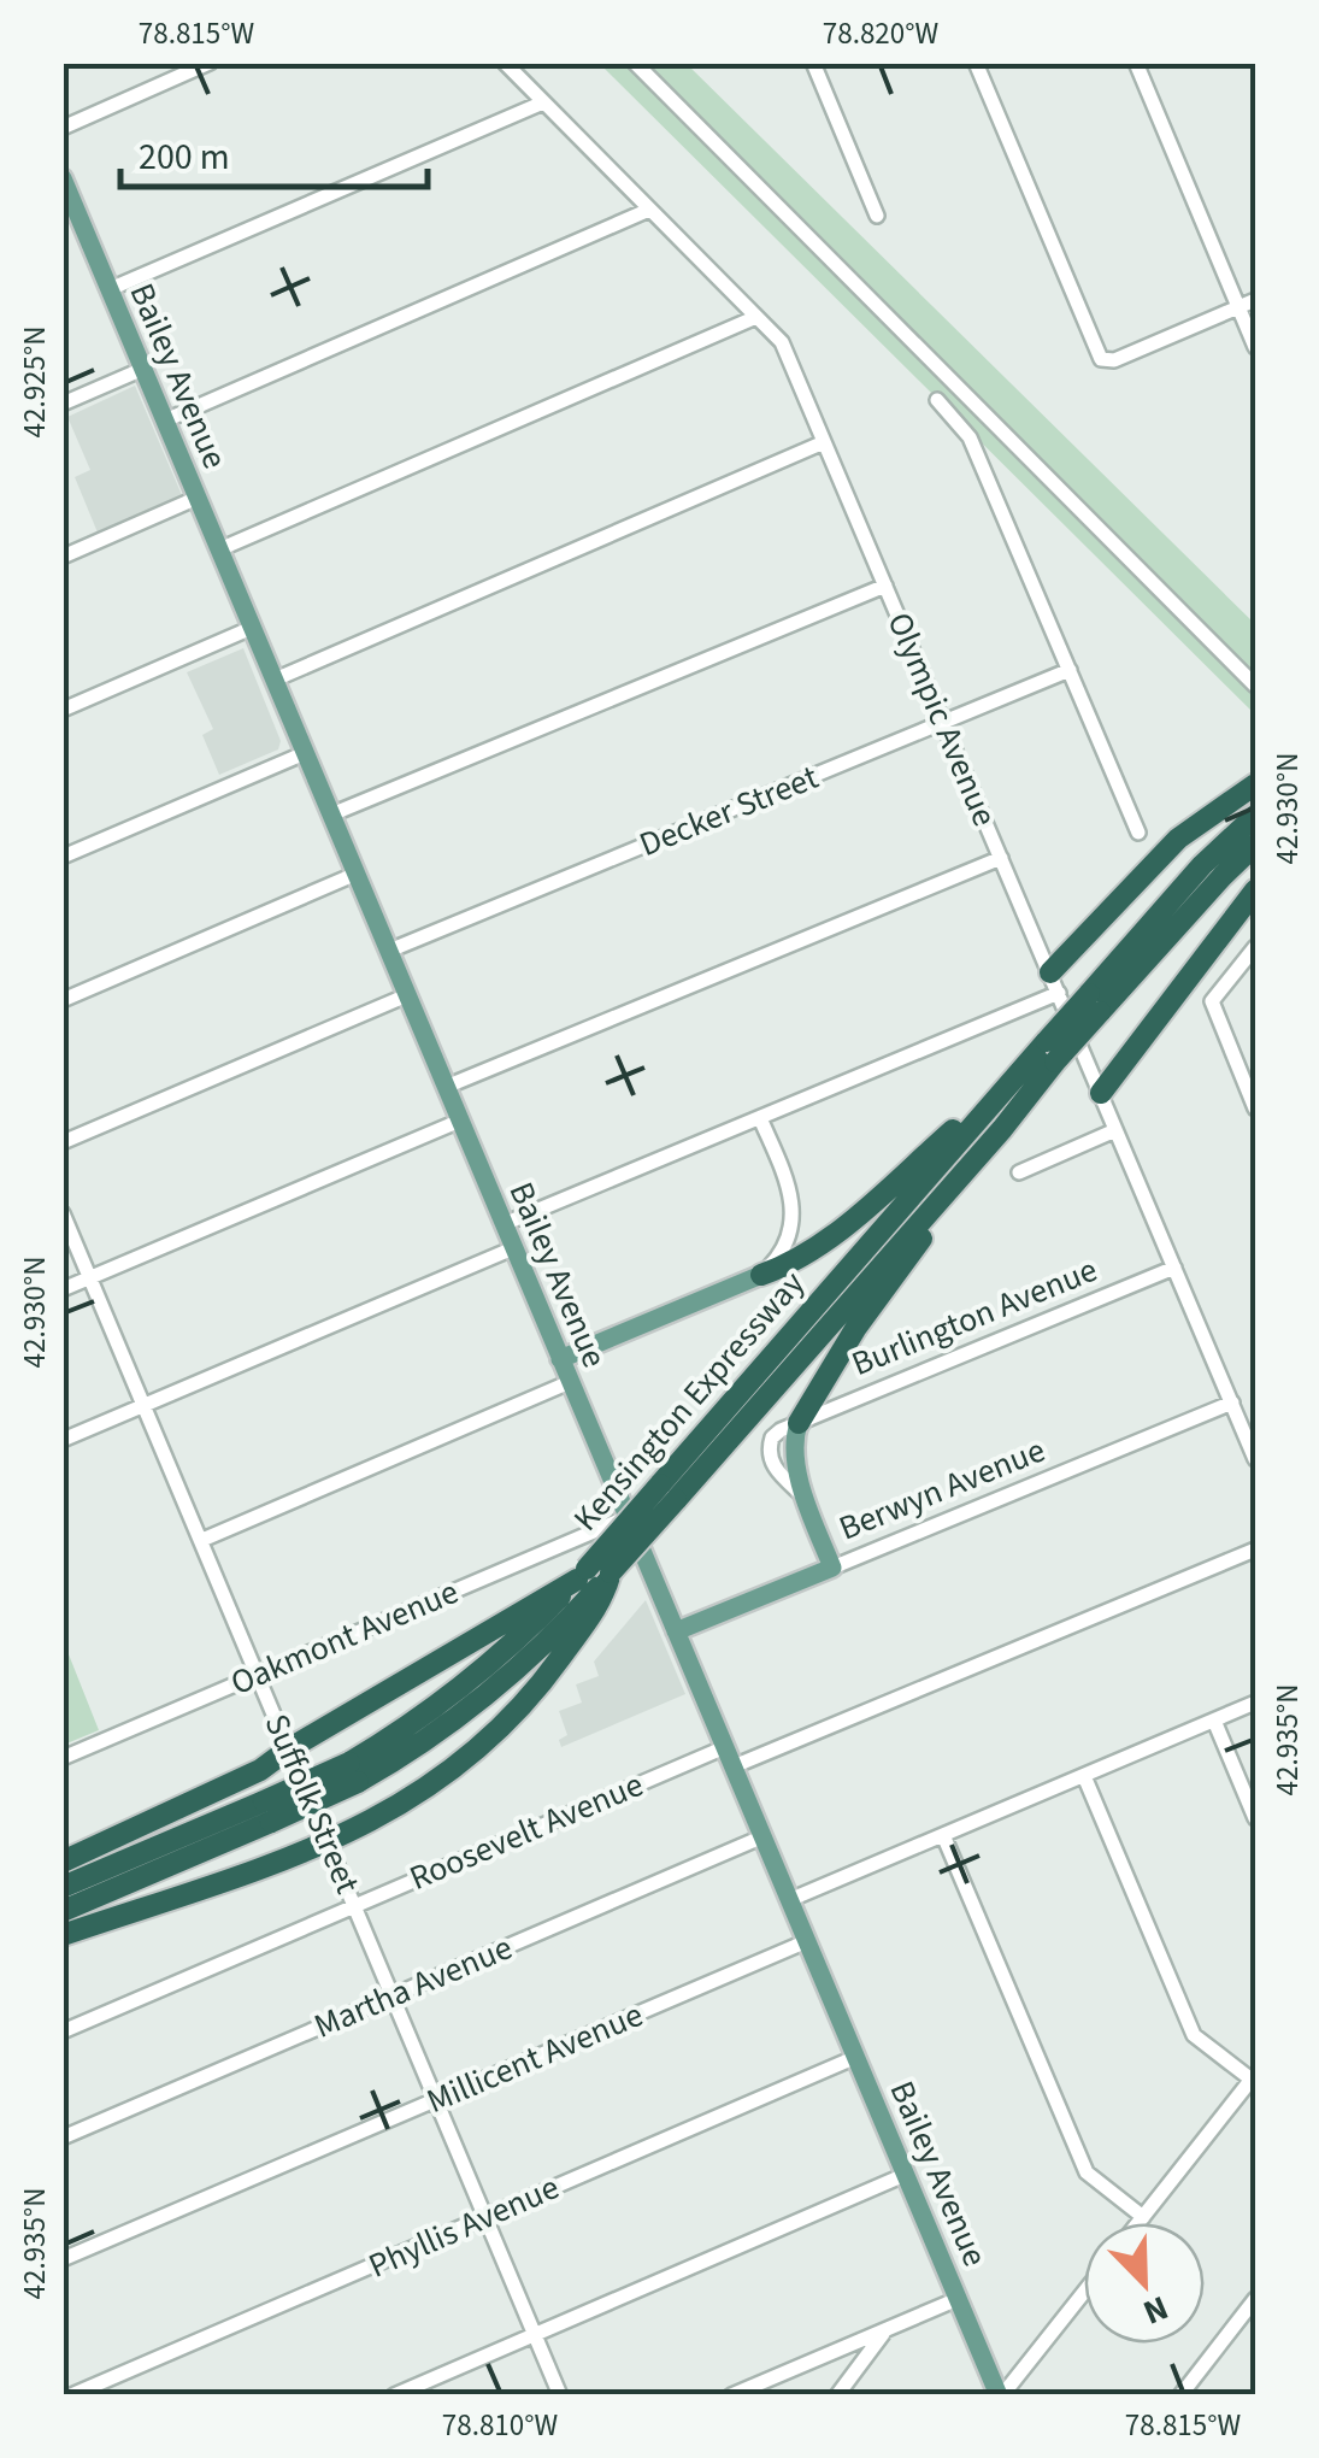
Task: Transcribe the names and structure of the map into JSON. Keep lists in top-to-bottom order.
{
  "streets": {
    "highway": ["Kensington Expressway"],
    "main road": ["Bailey Avenue", "Berwyn Avenue"],
    "street": [
      "Olympic Avenue",
      "Decker Street",
      "Burlington Avenue",
      "Oakmont Avenue",
      "Suffolk Street",
      "Roosevelt Avenue",
      "Martha Avenue",
      "Millicent Avenue",
      "Phyllis Avenue"
    ]
  },
  "crossings": [
    ["Bailey Avenue", "Decker Street"],
    ["Bailey Avenue", "Berwyn Avenue"],
    ["Bailey Avenue", "Oakmont Avenue"],
    ["Bailey Avenue", "Roosevelt Avenue"],
    ["Bailey Avenue", "Martha Avenue"],
    ["Bailey Avenue", "Millicent Avenue"],
    ["Bailey Avenue", "Phyllis Avenue"],
    ["Olympic Avenue", "Decker Street"],
    ["Olympic Avenue", "Burlington Avenue"],
    ["Olympic Avenue", "Berwyn Avenue"],
    ["Oakmont Avenue", "Suffolk Street"],
    ["Suffolk Street", "Roosevelt Avenue"],
    ["Suffolk Street", "Martha Avenue"],
    ["Suffolk Street", "Millicent Avenue"],
    ["Suffolk Street", "Phyllis Avenue"]
  ],
  "scale_bar": "200 m",
  "north": "bottom right",
  "coordinates": [
    "78.815°W",
    "78.820°W",
    "42.925°N",
    "42.930°N",
    "42.935°N",
    "78.810°W"
  ]
}
